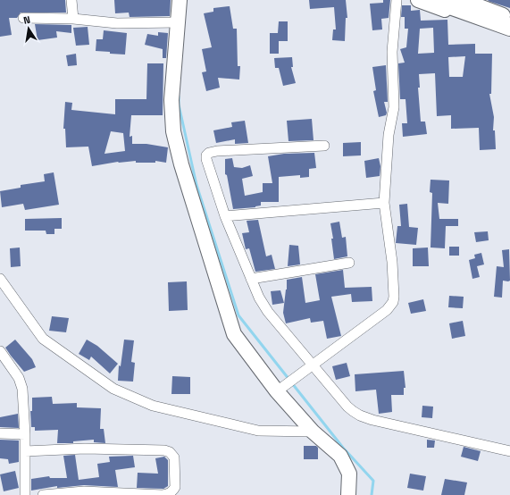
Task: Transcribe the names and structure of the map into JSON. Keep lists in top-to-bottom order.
{
  "north": "top"
}
